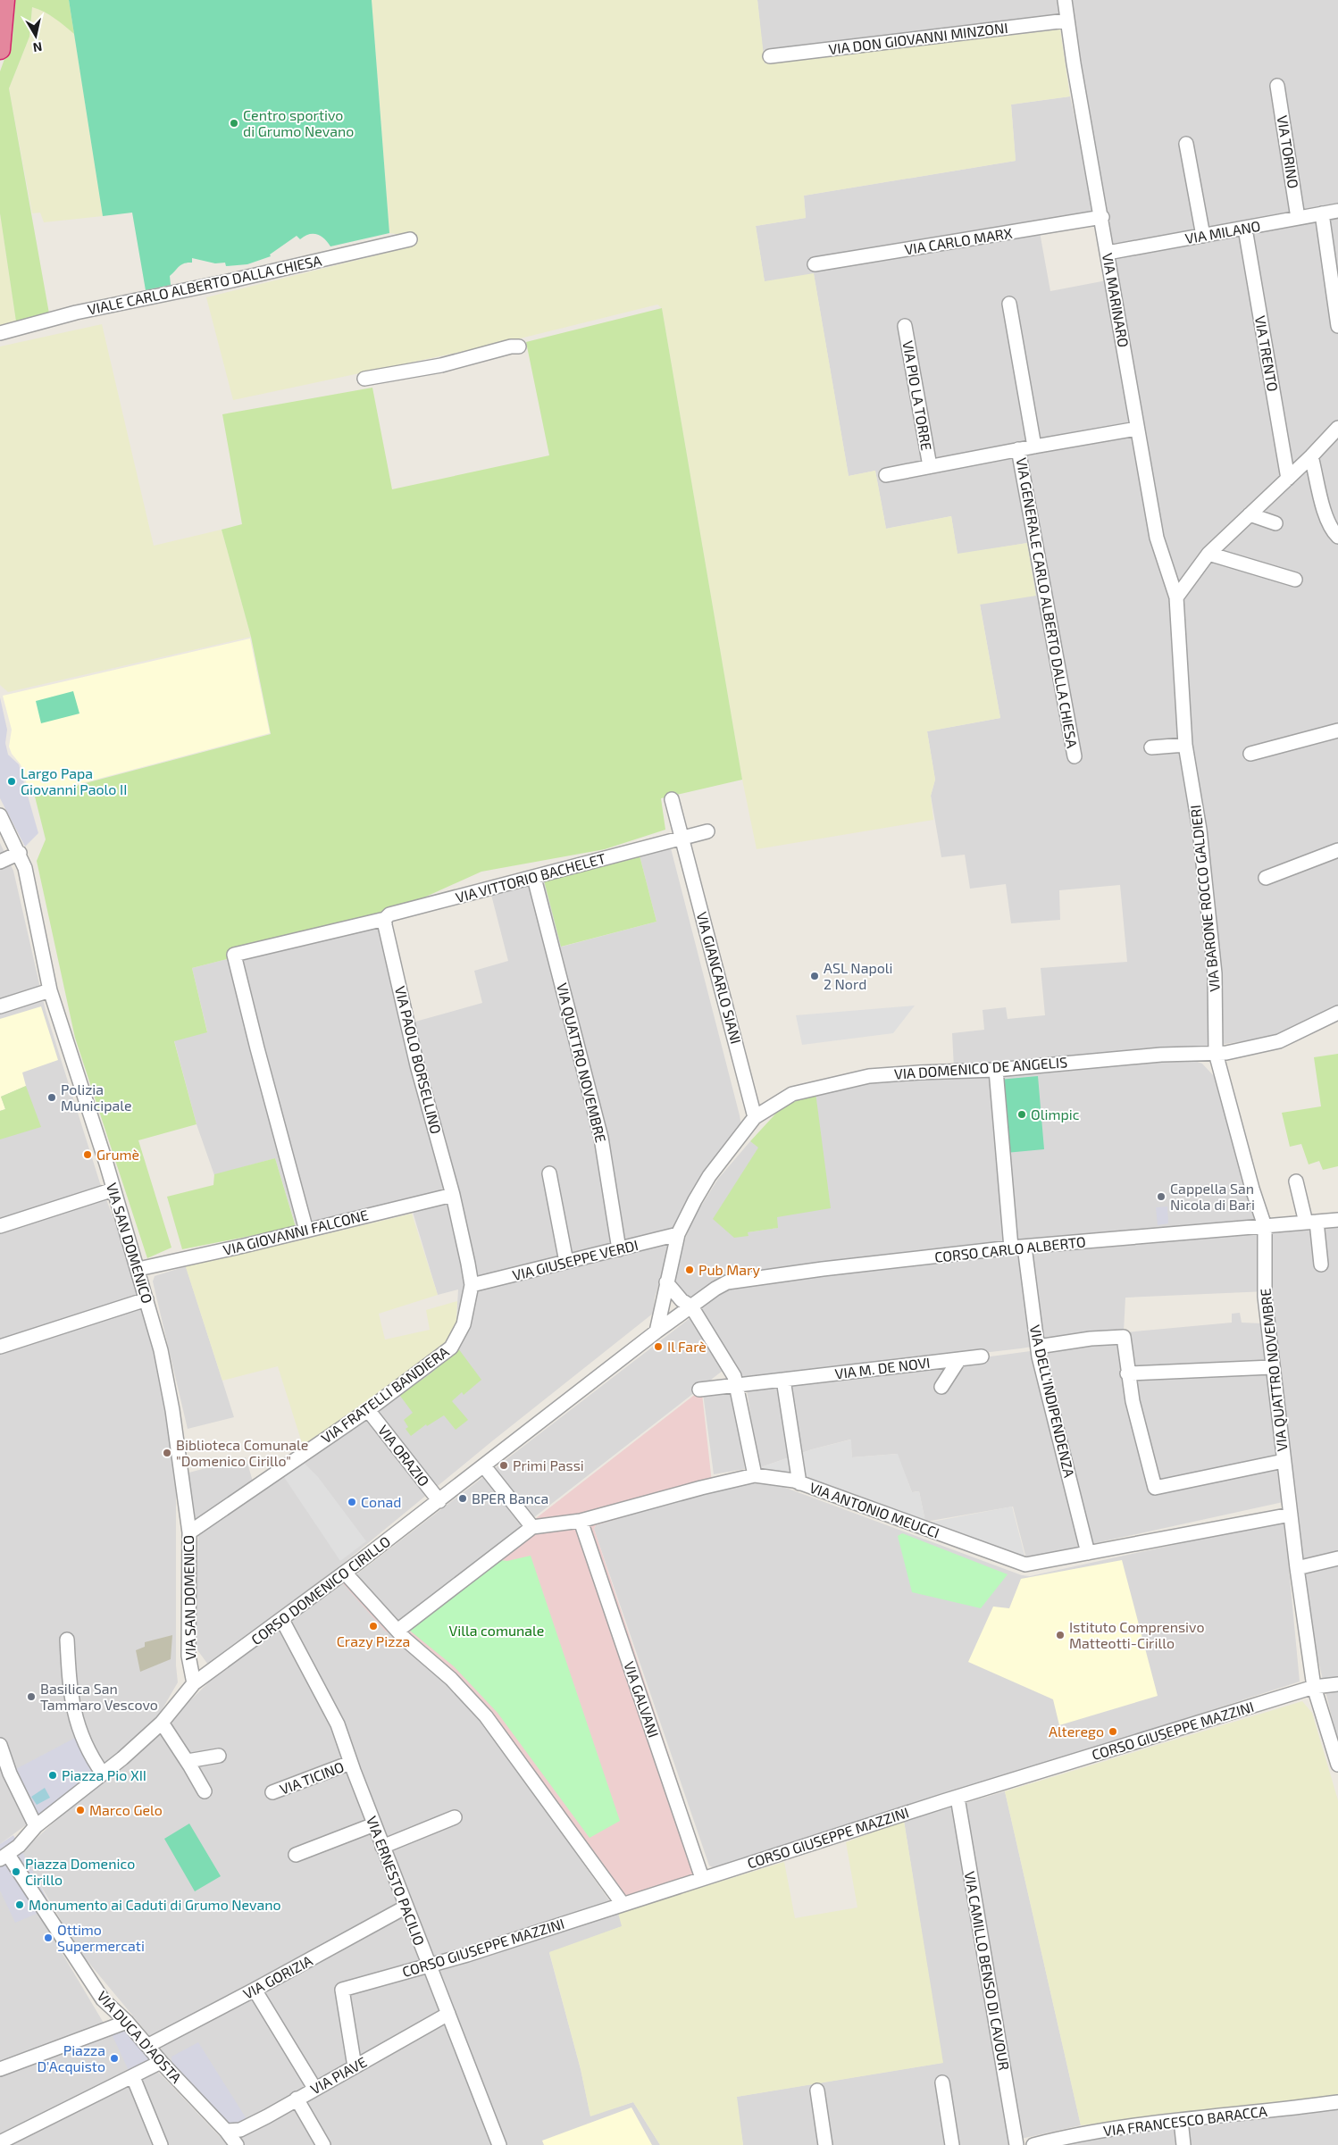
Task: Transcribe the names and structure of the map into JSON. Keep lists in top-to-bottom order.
{
  "streets": {
    "street": [
      "VIA DON GIOVANNI MINZONI",
      "VIA TORINO",
      "VIA MILANO",
      "VIA CARLO MARX",
      "VIALE CARLO ALBERTO DALLA CHIESA",
      "VIA MARINARO",
      "VIA TRENTO",
      "VIA PIO LA TORRE",
      "VIA GENERALE CARLO ALBERTO DALLA CHIESA",
      "VIA VITTORIO BACHELET",
      "VIA BARONE ROCCO GALDIERI",
      "VIA GIANCARLO SIANI",
      "VIA PAOLO BORSELLINO",
      "VIA QUATTRO NOVEMBRE",
      "VIA DOMENICO DE ANGELIS",
      "VIA GIOVANNI FALCONE",
      "VIA SAN DOMENICO",
      "CORSO CARLO ALBERTO",
      "VIA GIUSEPPE VERDI",
      "VIA M. DE NOVI",
      "VIA FRATELLI BANDIERA",
      "VIA DELL'INDIPENDENZA",
      "VIA ORAZIO",
      "VIA ANTONIO MEUCCI",
      "CORSO DOMENICO CIRILLO",
      "VIA GALVANI",
      "CORSO GIUSEPPE MAZZINI",
      "VIA TICINO",
      "VIA ERNESTO PACILIO",
      "VIA CAMILLO BENSO DI CAVOUR",
      "VIA GORIZIA",
      "VIA DUCA D'AOSTA",
      "VIA PIAVE",
      "VIA FRANCESCO BARACCA"
    ]
  },
  "crossings": [
    ["VIA DON GIOVANNI MINZONI", "VIA MARINARO"],
    ["VIA TORINO", "VIA MILANO"],
    ["VIA MILANO", "VIA MARINARO"],
    ["VIA MILANO", "VIA TRENTO"],
    ["VIA CARLO MARX", "VIA MARINARO"],
    ["VIA MARINARO", "VIA BARONE ROCCO GALDIERI"],
    ["VIA VITTORIO BACHELET", "VIA GIANCARLO SIANI"],
    ["VIA VITTORIO BACHELET", "VIA PAOLO BORSELLINO"],
    ["VIA VITTORIO BACHELET", "VIA QUATTRO NOVEMBRE"],
    ["VIA VITTORIO BACHELET", "VIA GIOVANNI FALCONE"],
    ["VIA BARONE ROCCO GALDIERI", "VIA QUATTRO NOVEMBRE"],
    ["VIA BARONE ROCCO GALDIERI", "VIA DOMENICO DE ANGELIS"],
    ["VIA BARONE ROCCO GALDIERI", "CORSO CARLO ALBERTO"],
    ["VIA GIANCARLO SIANI", "VIA DOMENICO DE ANGELIS"],
    ["VIA PAOLO BORSELLINO", "VIA GIOVANNI FALCONE"],
    ["VIA PAOLO BORSELLINO", "VIA FRATELLI BANDIERA"],
    ["VIA QUATTRO NOVEMBRE", "CORSO CARLO ALBERTO"],
    ["VIA QUATTRO NOVEMBRE", "VIA GIUSEPPE VERDI"],
    ["VIA QUATTRO NOVEMBRE", "VIA ANTONIO MEUCCI"],
    ["VIA QUATTRO NOVEMBRE", "CORSO GIUSEPPE MAZZINI"],
    ["VIA DOMENICO DE ANGELIS", "VIA DELL'INDIPENDENZA"],
    ["VIA GIOVANNI FALCONE", "VIA SAN DOMENICO"],
    ["VIA GIOVANNI FALCONE", "VIA FRATELLI BANDIERA"],
    ["VIA SAN DOMENICO", "VIA FRATELLI BANDIERA"],
    ["VIA SAN DOMENICO", "CORSO DOMENICO CIRILLO"],
    ["CORSO CARLO ALBERTO", "VIA DELL'INDIPENDENZA"],
    ["CORSO CARLO ALBERTO", "CORSO DOMENICO CIRILLO"],
    ["VIA GIUSEPPE VERDI", "VIA FRATELLI BANDIERA"],
    ["VIA FRATELLI BANDIERA", "VIA ORAZIO"],
    ["VIA DELL'INDIPENDENZA", "VIA ANTONIO MEUCCI"],
    ["VIA ORAZIO", "CORSO DOMENICO CIRILLO"],
    ["VIA ANTONIO MEUCCI", "VIA GALVANI"],
    ["CORSO DOMENICO CIRILLO", "VIA ERNESTO PACILIO"],
    ["CORSO DOMENICO CIRILLO", "VIA DUCA D'AOSTA"],
    ["VIA GALVANI", "CORSO GIUSEPPE MAZZINI"],
    ["CORSO GIUSEPPE MAZZINI", "VIA ERNESTO PACILIO"],
    ["CORSO GIUSEPPE MAZZINI", "VIA CAMILLO BENSO DI CAVOUR"],
    ["CORSO GIUSEPPE MAZZINI", "VIA PIAVE"],
    ["VIA TICINO", "VIA ERNESTO PACILIO"],
    ["VIA ERNESTO PACILIO", "VIA GORIZIA"],
    ["VIA ERNESTO PACILIO", "VIA PIAVE"],
    ["VIA GORIZIA", "VIA DUCA D'AOSTA"],
    ["VIA DUCA D'AOSTA", "VIA PIAVE"]
  ],
  "parks": ["Villa comunale"],
  "places": [
    "Centro sportivo di Grumo Nevano",
    "Largo Papa Giovanni Paolo II",
    "ASL Napoli 2 Nord",
    "Polizia Municipale",
    "Olimpic",
    "Grumè",
    "Cappella San Nicola di Bari",
    "Pub Mary",
    "Il Farè",
    "Biblioteca Comunale \"Domenico Cirillo\"",
    "Primi Passi",
    "BPER Banca",
    "Conad",
    "Crazy Pizza",
    "Istituto Comprensivo Matteotti-Cirillo",
    "Basilica San Tammaro Vescovo",
    "Alterego",
    "Piazza Pio XII",
    "Marco Gelo",
    "Piazza Domenico Cirillo",
    "Monumento ai Caduti di Grumo Nevano",
    "Ottimo Supermercati",
    "Piazza D'Acquisto"
  ],
  "north": "bottom"
}
